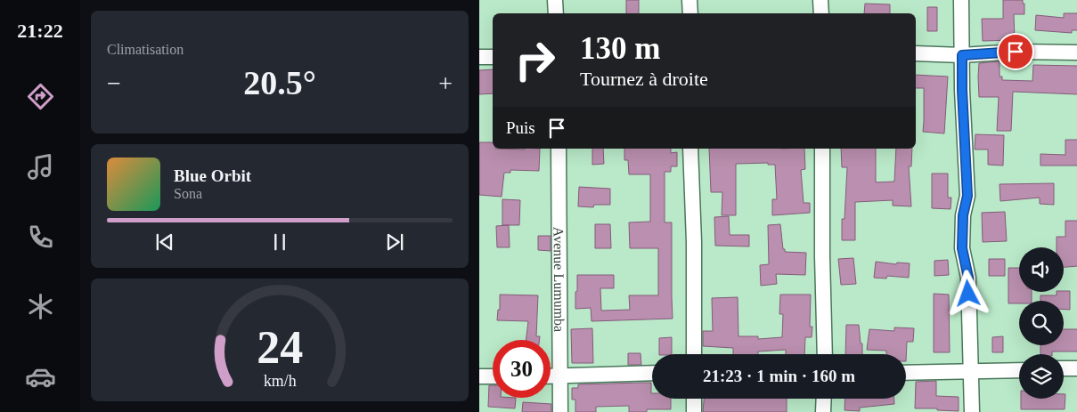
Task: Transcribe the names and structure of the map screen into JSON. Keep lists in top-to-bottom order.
{
  "streets": {
    "street": ["Avenue Lumumba"]
  },
  "page": {
    "tabs": "21:22",
    "tile": "Climatisation",
    "turn": ["130 m", "Tournez à droite"],
    "heat": ["−", "20.5°", "+"],
    "then": "Puis",
    "song": ["Blue Orbit", "Sona"],
    "limit": "30",
    "trip": "21:23 · 1 min · 160 m",
    "gauge": ["24", "km/h"]
  }
}
